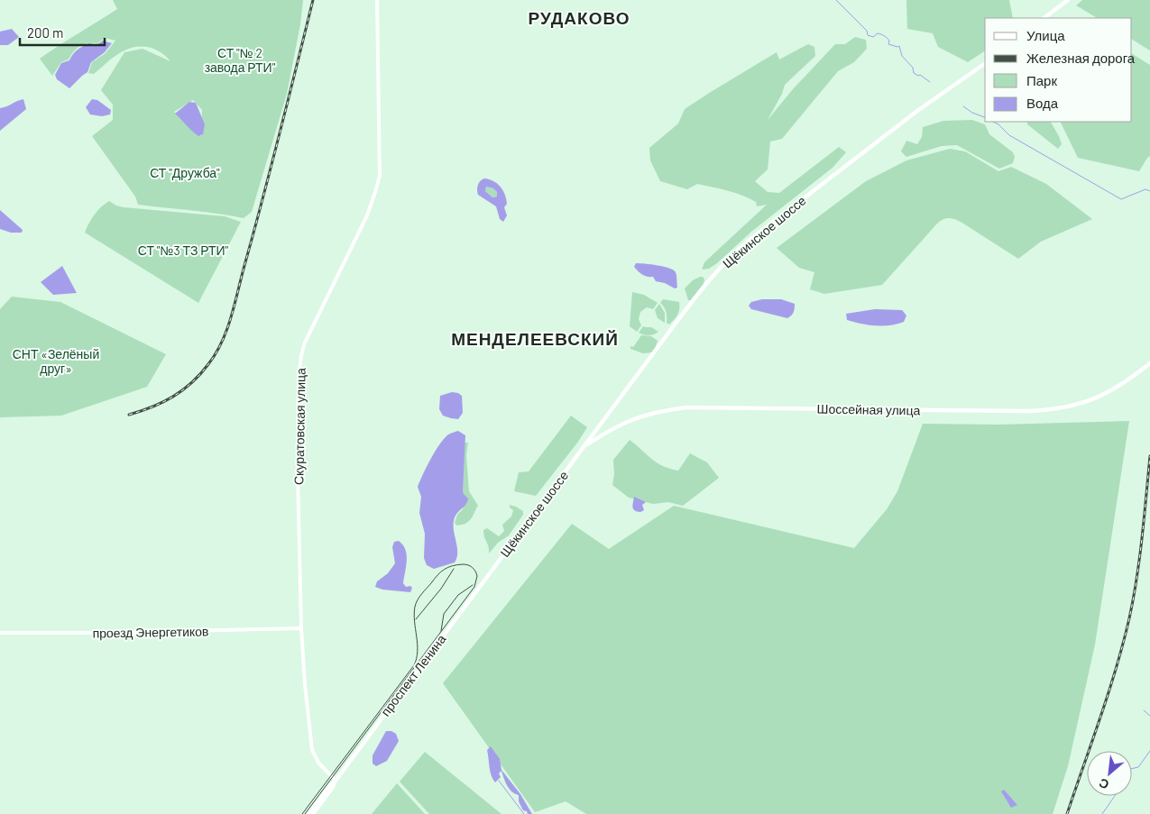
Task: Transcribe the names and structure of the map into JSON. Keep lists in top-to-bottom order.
{
  "streets": {
    "main road": ["Щёкинское шоссе", "Шоссейная улица", "проспект Ленина"],
    "street": ["Скуратовская улица", "проезд Энергетиков"]
  },
  "crossings": [
    ["Щёкинское шоссе", "Шоссейная улица"],
    ["Щёкинское шоссе", "проспект Ленина"],
    ["Скуратовская улица", "проезд Энергетиков"],
    ["Скуратовская улица", "проспект Ленина"]
  ],
  "districts": ["РУДАКОВО", "МЕНДЕЛЕЕВСКИЙ"],
  "parks": [
    "СТ \"№ 2 завода РТИ\"",
    "СТ \"Дружба\"",
    "СТ \"№3 ТЗ РТИ\"",
    "СНТ «Зелёный друг»"
  ],
  "legend": [
    "Улица",
    "Железная дорога",
    "Парк",
    "Вода"
  ],
  "scale_bar": "200 m",
  "north": "bottom left"
}
